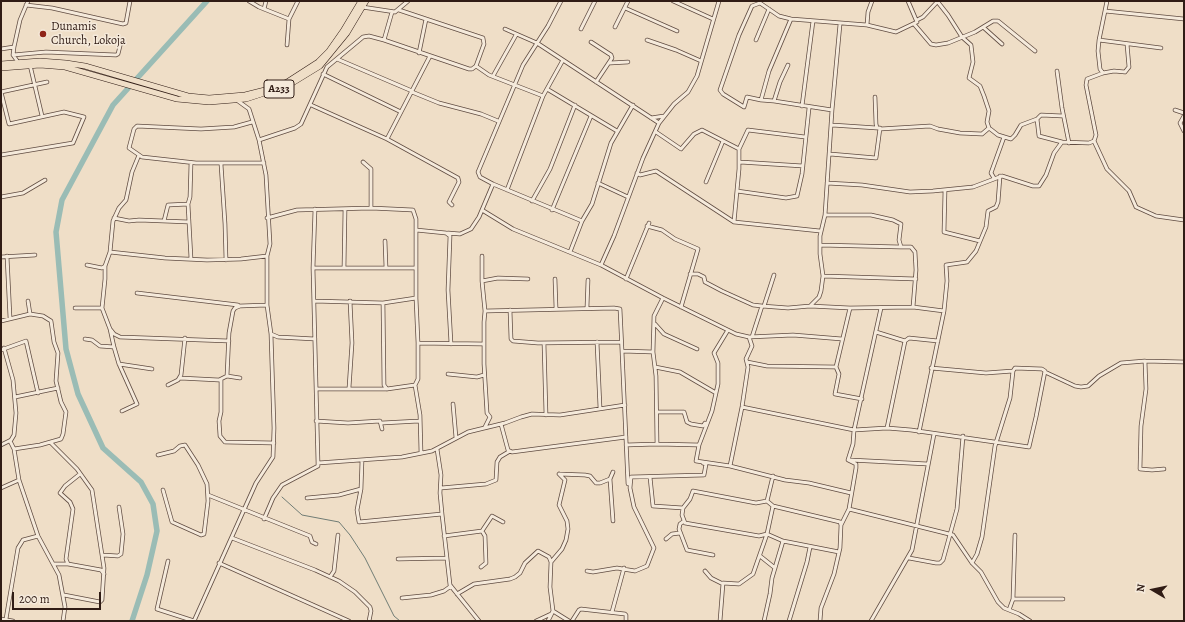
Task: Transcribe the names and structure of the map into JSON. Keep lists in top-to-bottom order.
{
  "streets": {
    "highway": ["A233"]
  },
  "places": ["Dunamis Church, Lokoja"],
  "scale_bar": "200 m",
  "north": "left"
}
